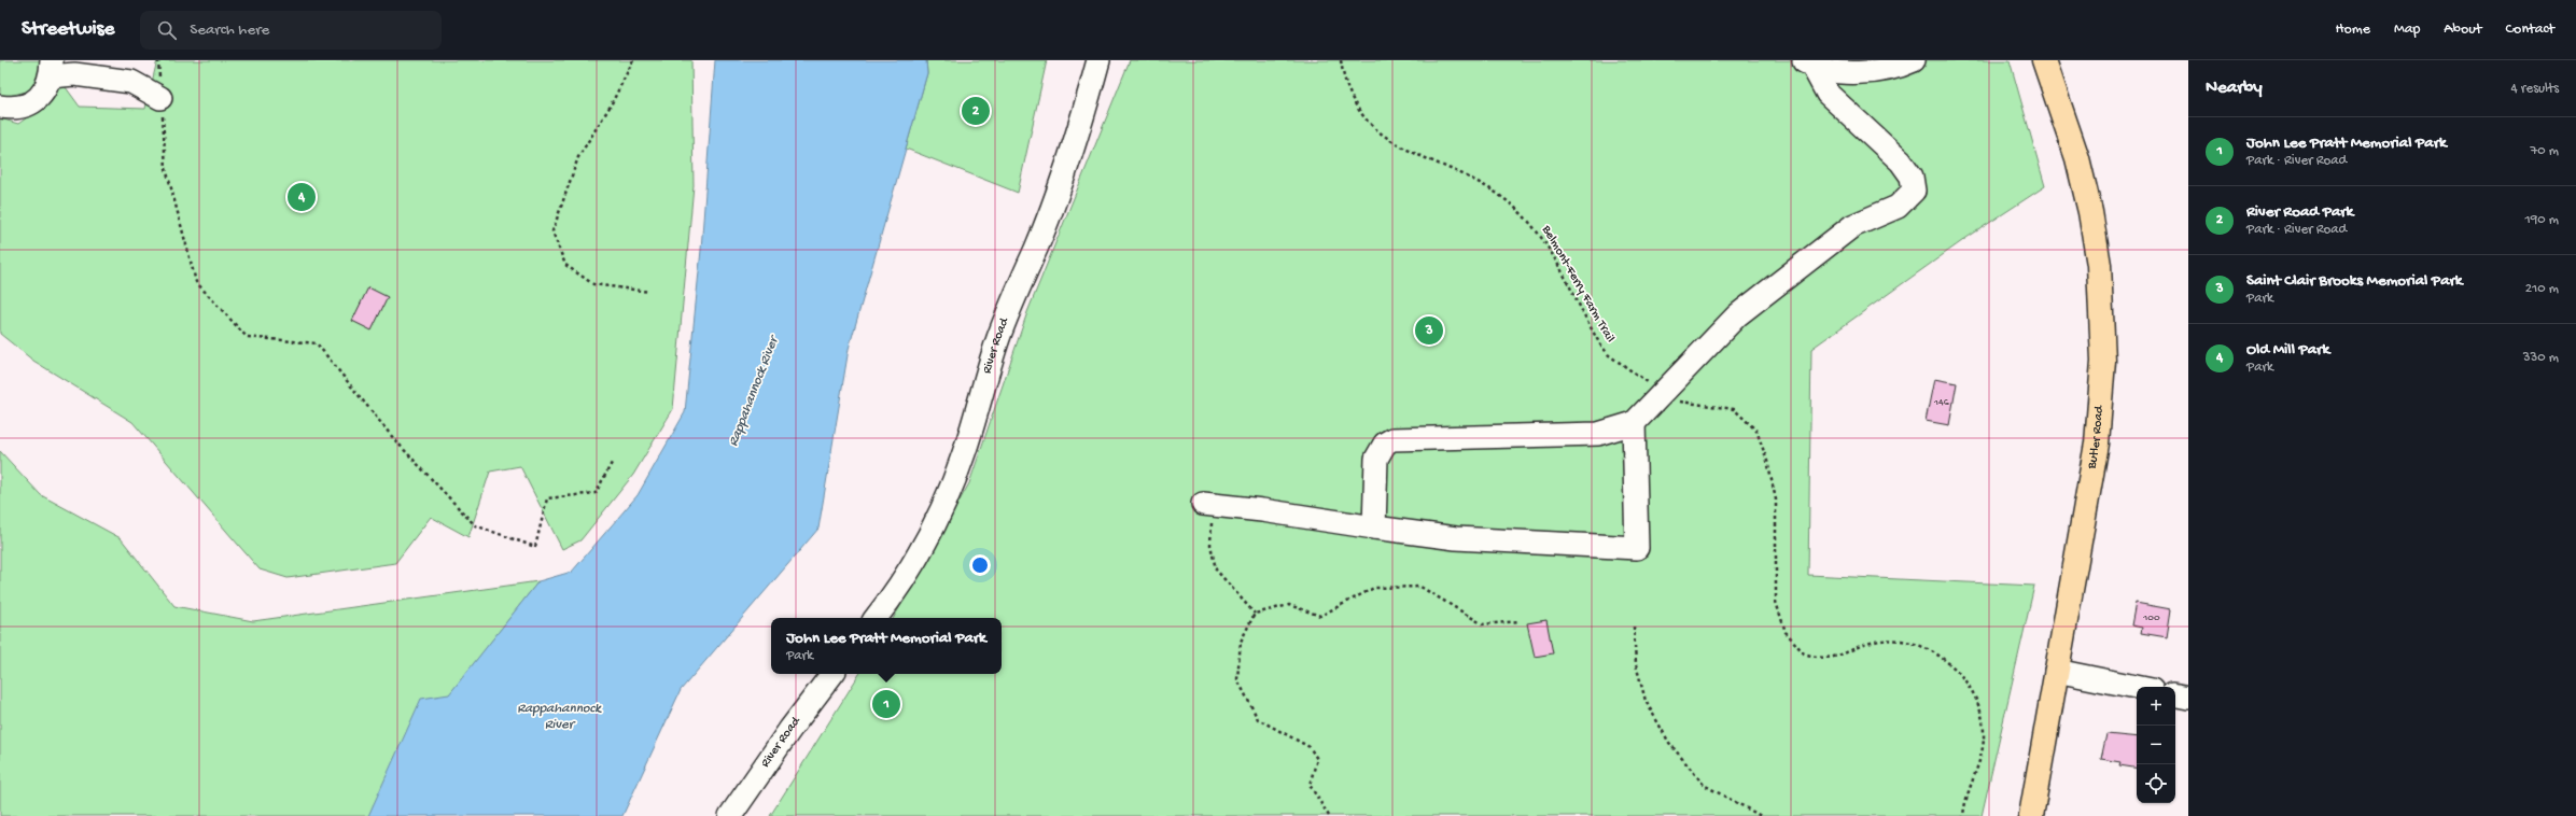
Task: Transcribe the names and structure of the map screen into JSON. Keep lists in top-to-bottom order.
{
  "streets": {
    "main road": ["Butler Road"],
    "street": ["River Road"],
    "path": ["Belmont-Ferry Farm Trail"]
  },
  "water": ["Rappahannock River"],
  "house_numbers": ["146", "100"],
  "page": {
    "header": "Streetwise",
    "search": "Search here",
    "nav": [
      "Home",
      "Map",
      "About",
      "Contact"
    ],
    "heading": ["Nearby", "4 results"],
    "pins": [
      "2",
      "4",
      "3",
      "1"
    ],
    "list": [
      {
        "mark": "1",
        "name": "John Lee Pratt Memorial Park",
        "note": "Park · River Road",
        "value": "70 m"
      },
      {
        "mark": "2",
        "name": "River Road Park",
        "note": "Park · River Road",
        "value": "190 m"
      },
      {
        "mark": "3",
        "name": "Saint Clair Brooks Memorial Park",
        "note": "Park",
        "value": "210 m"
      },
      {
        "mark": "4",
        "name": "Old Mill Park",
        "note": "Park",
        "value": "330 m"
      }
    ],
    "popup": ["John Lee Pratt Memorial Park", "Park"],
    "map_buttons": ["+", "−"]
  }
}
